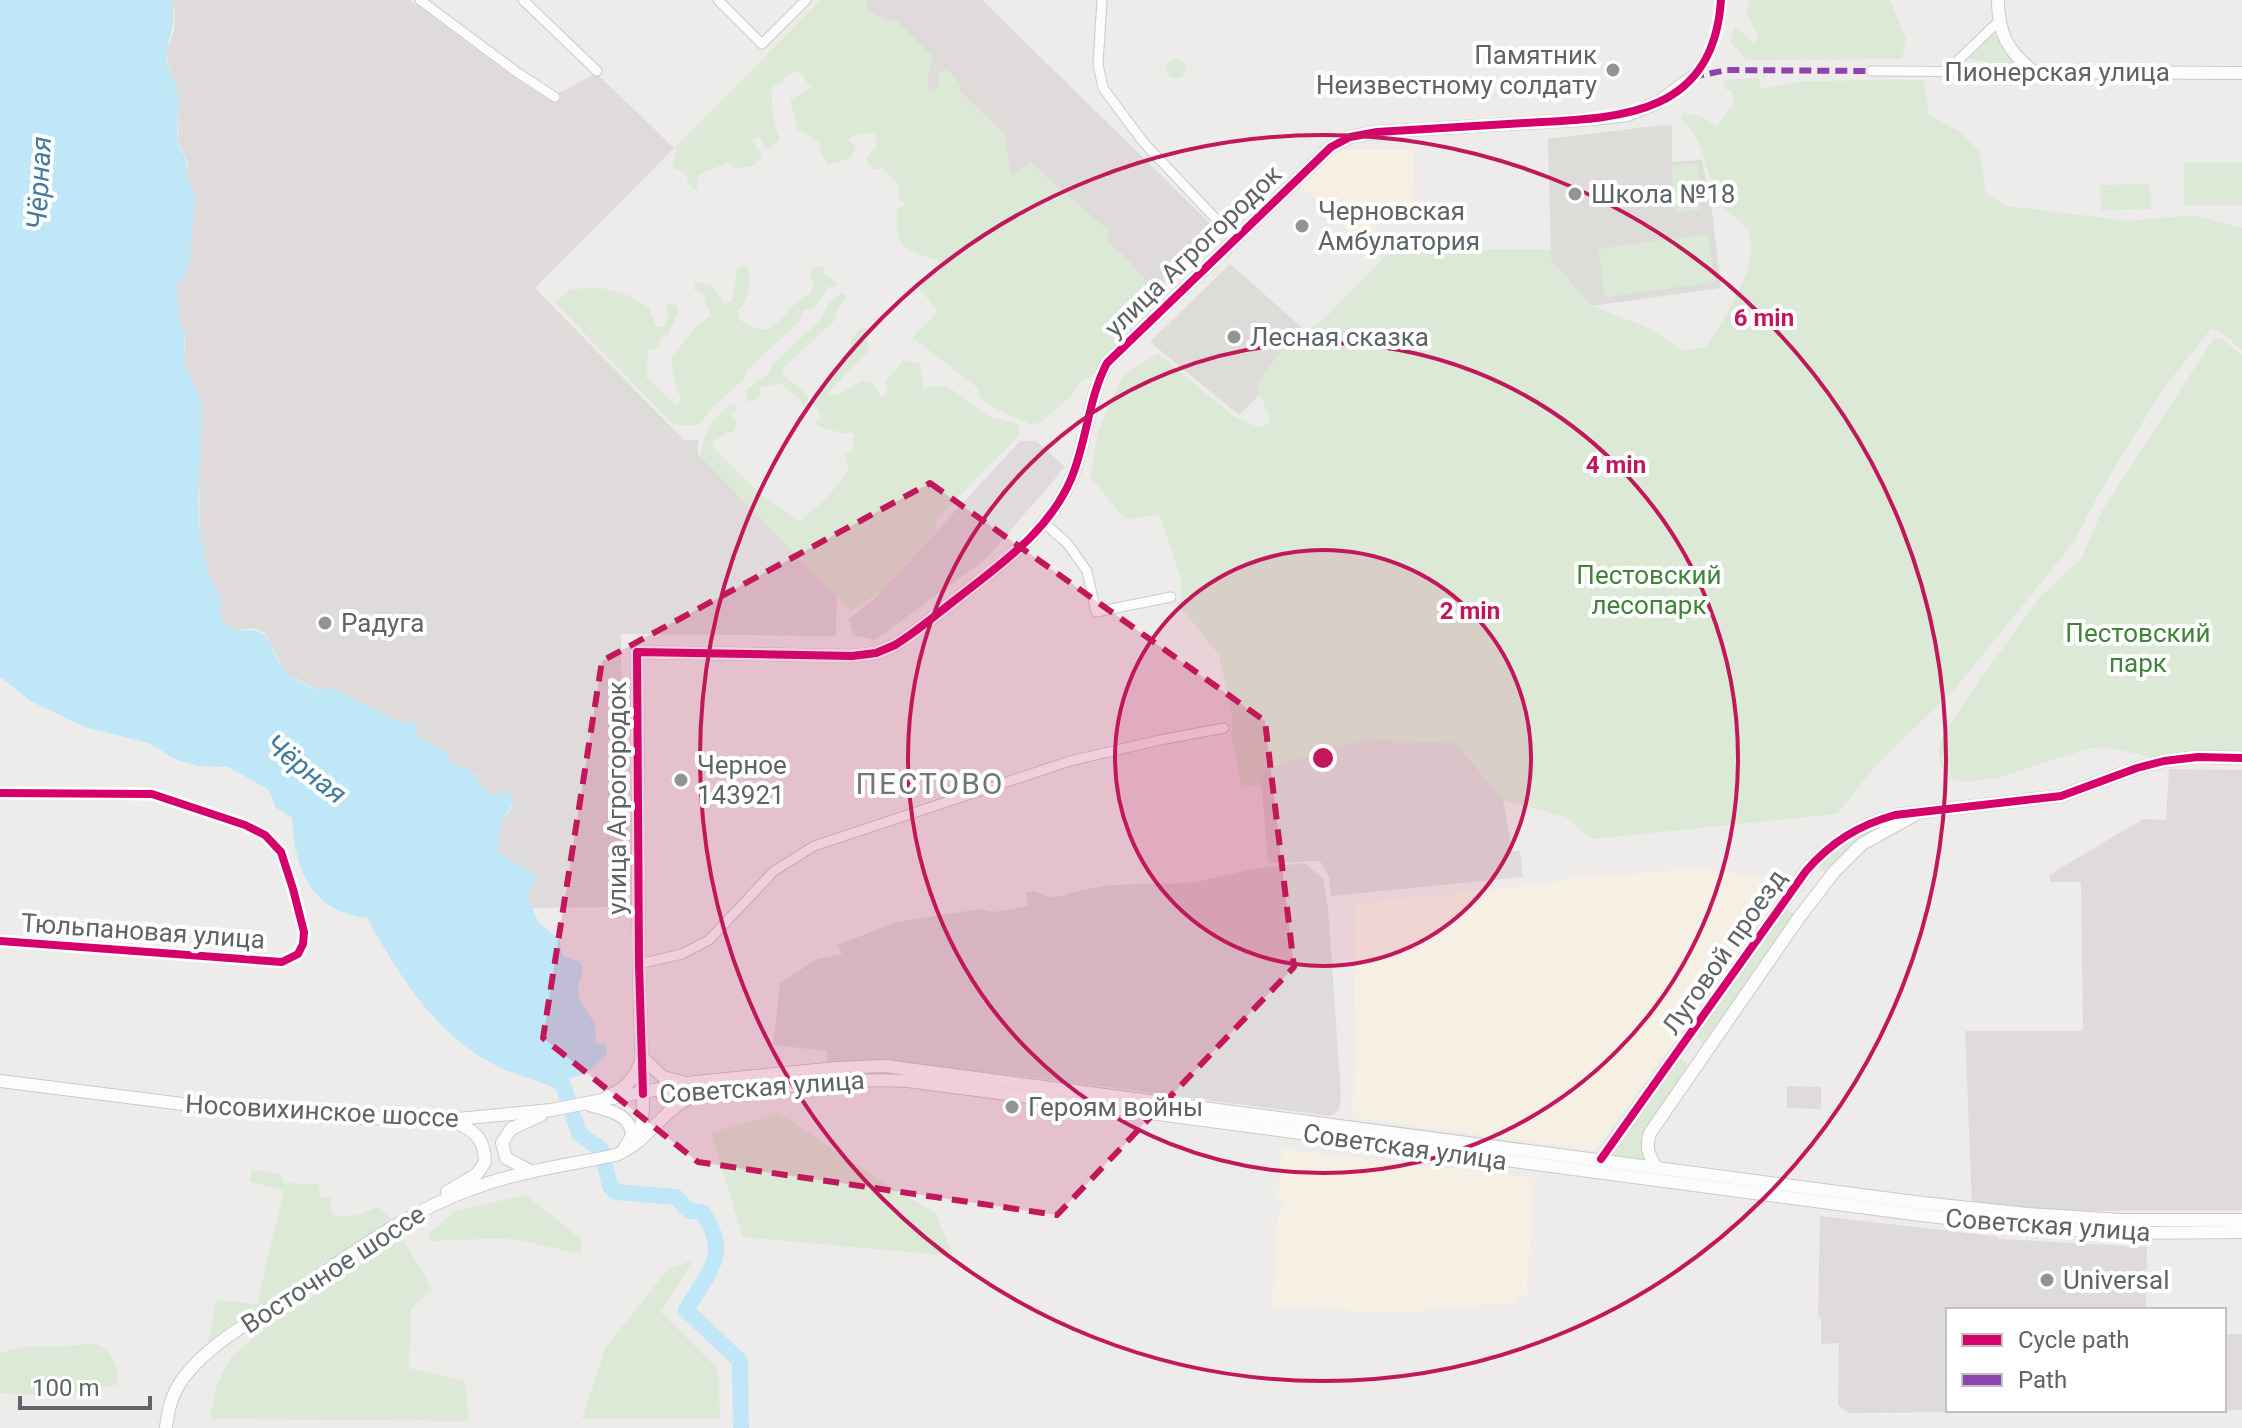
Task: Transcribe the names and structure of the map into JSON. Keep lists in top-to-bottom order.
{
  "streets": {
    "main road": [
      "Пионерская улица",
      "улица Агрогородок",
      "Луговой проезд",
      "Советская улица",
      "Носовихинское шоссе",
      "Восточное шоссе"
    ],
    "street": ["Тюльпановая улица"]
  },
  "crossings": [
    ["улица Агрогородок", "Советская улица"],
    ["улица Агрогородок", "Носовихинское шоссе"],
    ["Луговой проезд", "Советская улица"],
    ["Советская улица", "Носовихинское шоссе"],
    ["Советская улица", "Восточное шоссе"]
  ],
  "districts": ["ПЕСТОВО"],
  "water": ["Чёрная"],
  "parks": ["Пестовский лесопарк", "Пестовский парк"],
  "places": [
    "Памятник Неизвестному солдату",
    "Школа №18",
    "Черновская Амбулатория",
    "Лесная сказка",
    "Радуга",
    "Черное 143921",
    "Героям войны",
    "Universal"
  ],
  "legend": ["Cycle path", "Path"],
  "scale_bar": "100 m",
  "rings": ["6 min", "4 min", "2 min"]
}
